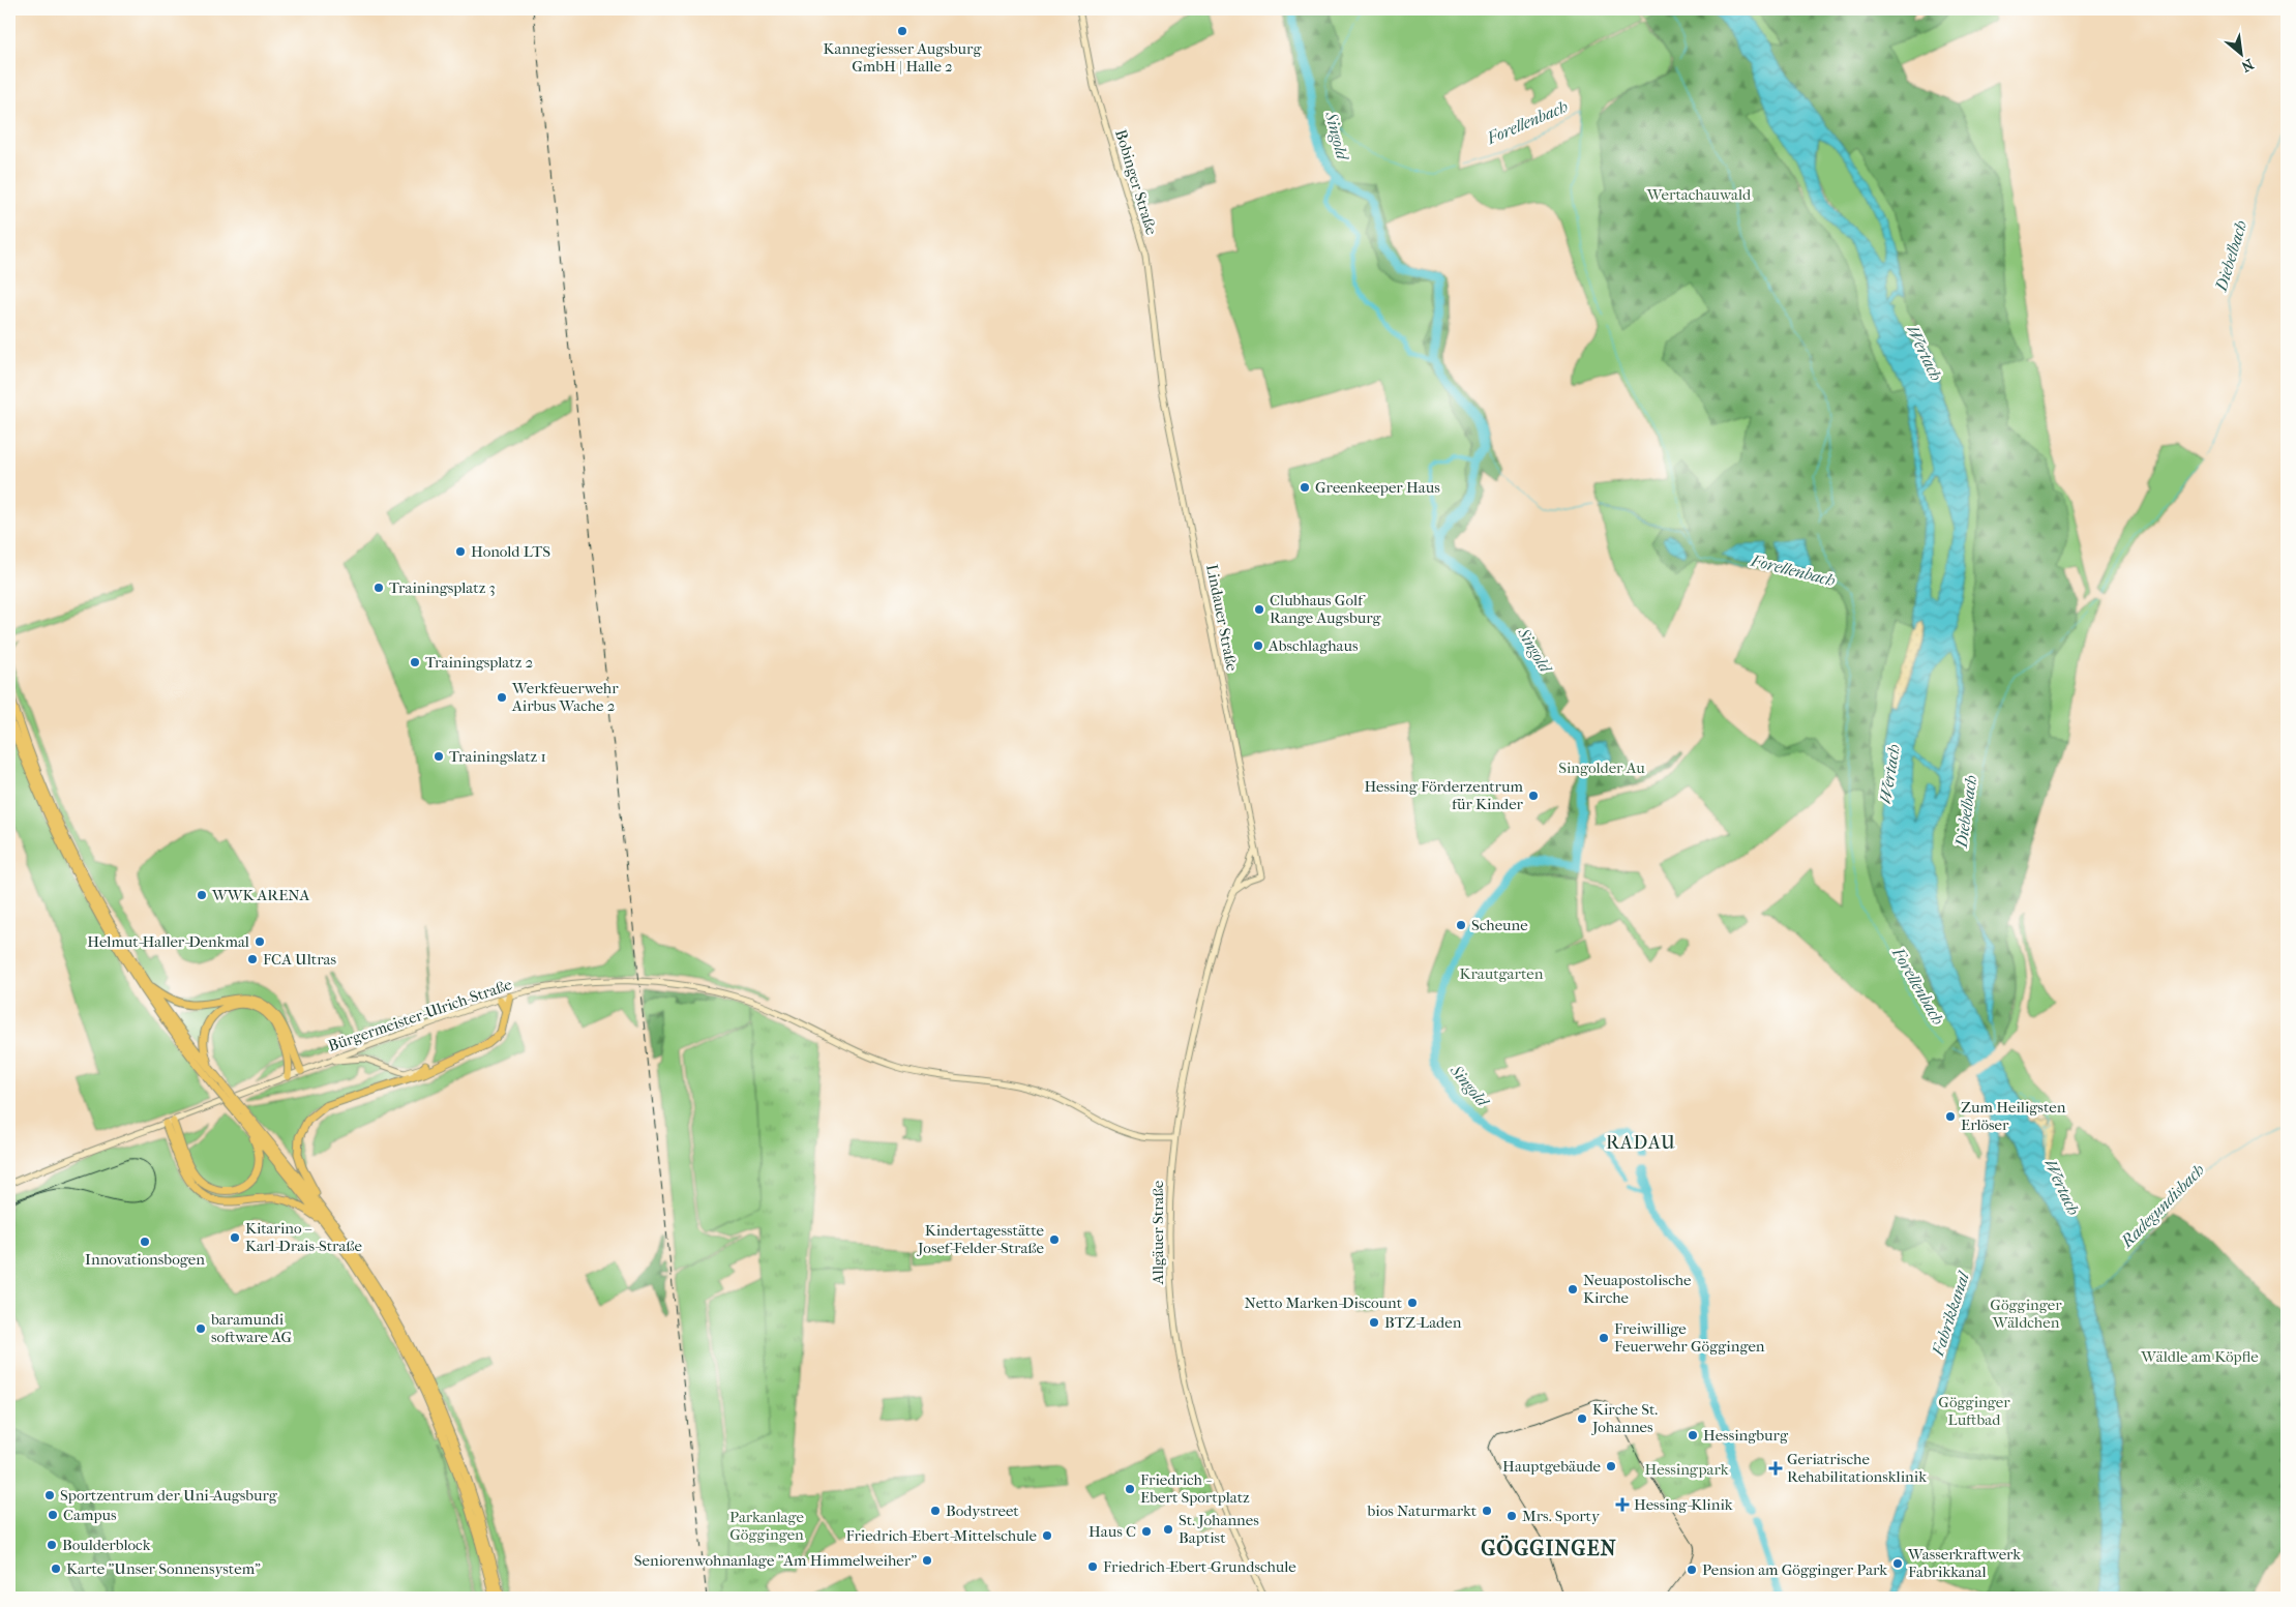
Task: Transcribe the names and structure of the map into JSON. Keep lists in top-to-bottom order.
{
  "streets": {
    "main road": [
      "Bobinger Straße",
      "Lindauer Straße",
      "Bürgermeister-Ulrich-Straße",
      "Allgäuer Straße"
    ]
  },
  "crossings": [
    ["Bobinger Straße", "Lindauer Straße"],
    ["Lindauer Straße", "Allgäuer Straße"],
    ["Bürgermeister-Ulrich-Straße", "Allgäuer Straße"]
  ],
  "districts": ["RADAU", "GÖGGINGEN"],
  "water": [
    "Forellenbach",
    "Singold",
    "Diebelbach",
    "Wertach",
    "Radegundisbach",
    "Fabrikkanal"
  ],
  "parks": [
    "Wertachauwald",
    "Singolder Au",
    "Krautgarten",
    "Gögginger Wäldchen",
    "Wäldle am Köpfle",
    "Gögginger Luftbad",
    "Hessingpark",
    "Parkanlage Göggingen"
  ],
  "places": {
    "other": [
      "Kannegiesser Augsburg GmbH | Halle 2",
      "Greenkeeper Haus",
      "Honold LTS",
      "Trainingsplatz 3",
      "Clubhaus Golf Range Augsburg",
      "Abschlaghaus",
      "Trainingsplatz 2",
      "Werkfeuerwehr Airbus Wache 2",
      "Trainingslatz 1",
      "Hessing Förderzentrum für Kinder",
      "WWK ARENA",
      "Scheune",
      "Helmut-Haller-Denkmal",
      "FCA Ultras",
      "Zum Heiligsten Erlöser",
      "Kitarino – Karl-Drais-Straße",
      "Kindertagesstätte Josef-Felder-Straße",
      "Innovationsbogen",
      "Neuapostolische Kirche",
      "Netto Marken-Discount",
      "BTZ-Laden",
      "baramundi software AG",
      "Freiwillige Feuerwehr Göggingen",
      "Kirche St. Johannes",
      "Hessingburg",
      "Hauptgebäude",
      "Friedrich - Ebert Sportplatz",
      "Sportzentrum der Uni-Augsburg",
      "Bodystreet",
      "bios Naturmarkt",
      "Campus",
      "Mrs. Sporty",
      "St. Johannes Baptist",
      "Haus C",
      "Friedrich-Ebert-Mittelschule",
      "Boulderblock",
      "Seniorenwohnanlage \"Am Himmelweiher\"",
      "Wasserkraftwerk Fabrikkanal",
      "Friedrich-Ebert-Grundschule",
      "Karte \"Unser Sonnensystem\"",
      "Pension am Gögginger Park"
    ],
    "health": ["Geriatrische Rehabilitationsklinik", "Hessing-Klinik"]
  },
  "north": "bottom right"
}
